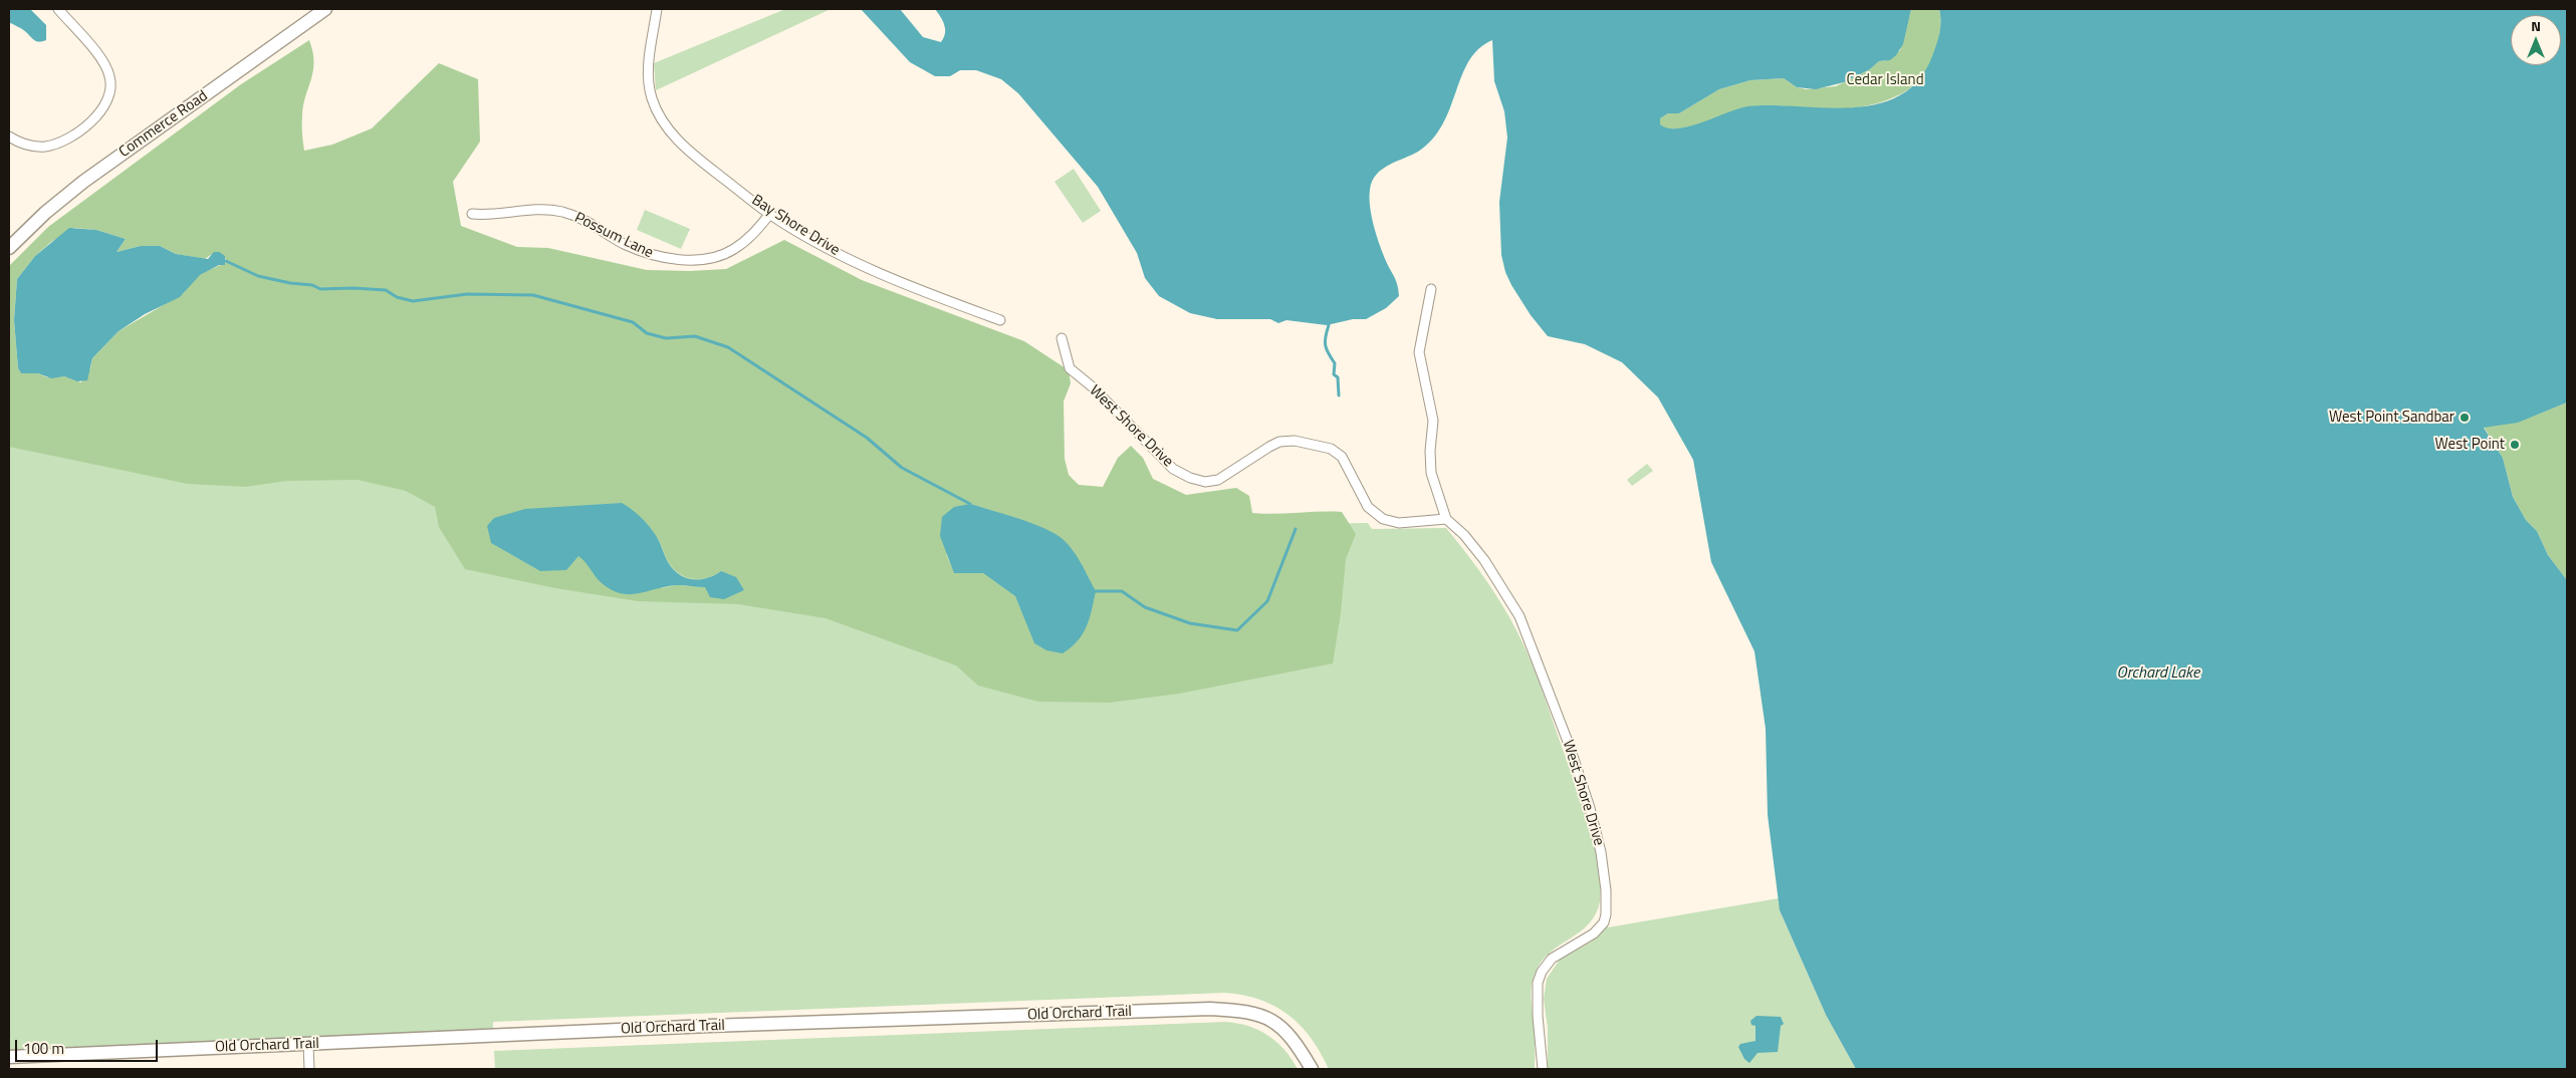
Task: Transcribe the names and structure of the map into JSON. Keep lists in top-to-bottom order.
{
  "streets": {
    "street": [
      "Commerce Road",
      "Bay Shore Drive",
      "Possum Lane",
      "West Shore Drive",
      "Old Orchard Trail"
    ]
  },
  "crossings": [
    ["Bay Shore Drive", "Possum Lane"]
  ],
  "water": ["Orchard Lake"],
  "parks": ["Cedar Island"],
  "places": ["West Point Sandbar", "West Point"],
  "scale_bar": "100 m",
  "north": "top"
}
